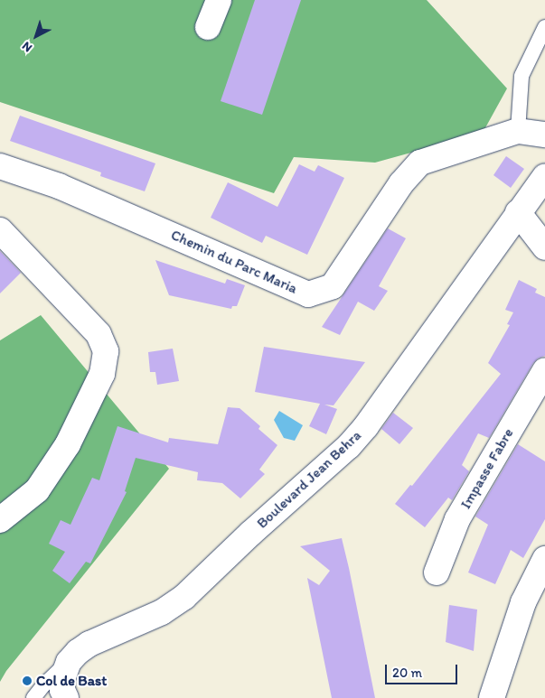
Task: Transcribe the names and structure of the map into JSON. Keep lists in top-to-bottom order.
{
  "streets": {
    "street": ["Chemin du Parc Maria", "Impasse Fabre", "Boulevard Jean Behra"]
  },
  "places": ["Col de Bast"],
  "scale_bar": "20 m",
  "north": "bottom left"
}
